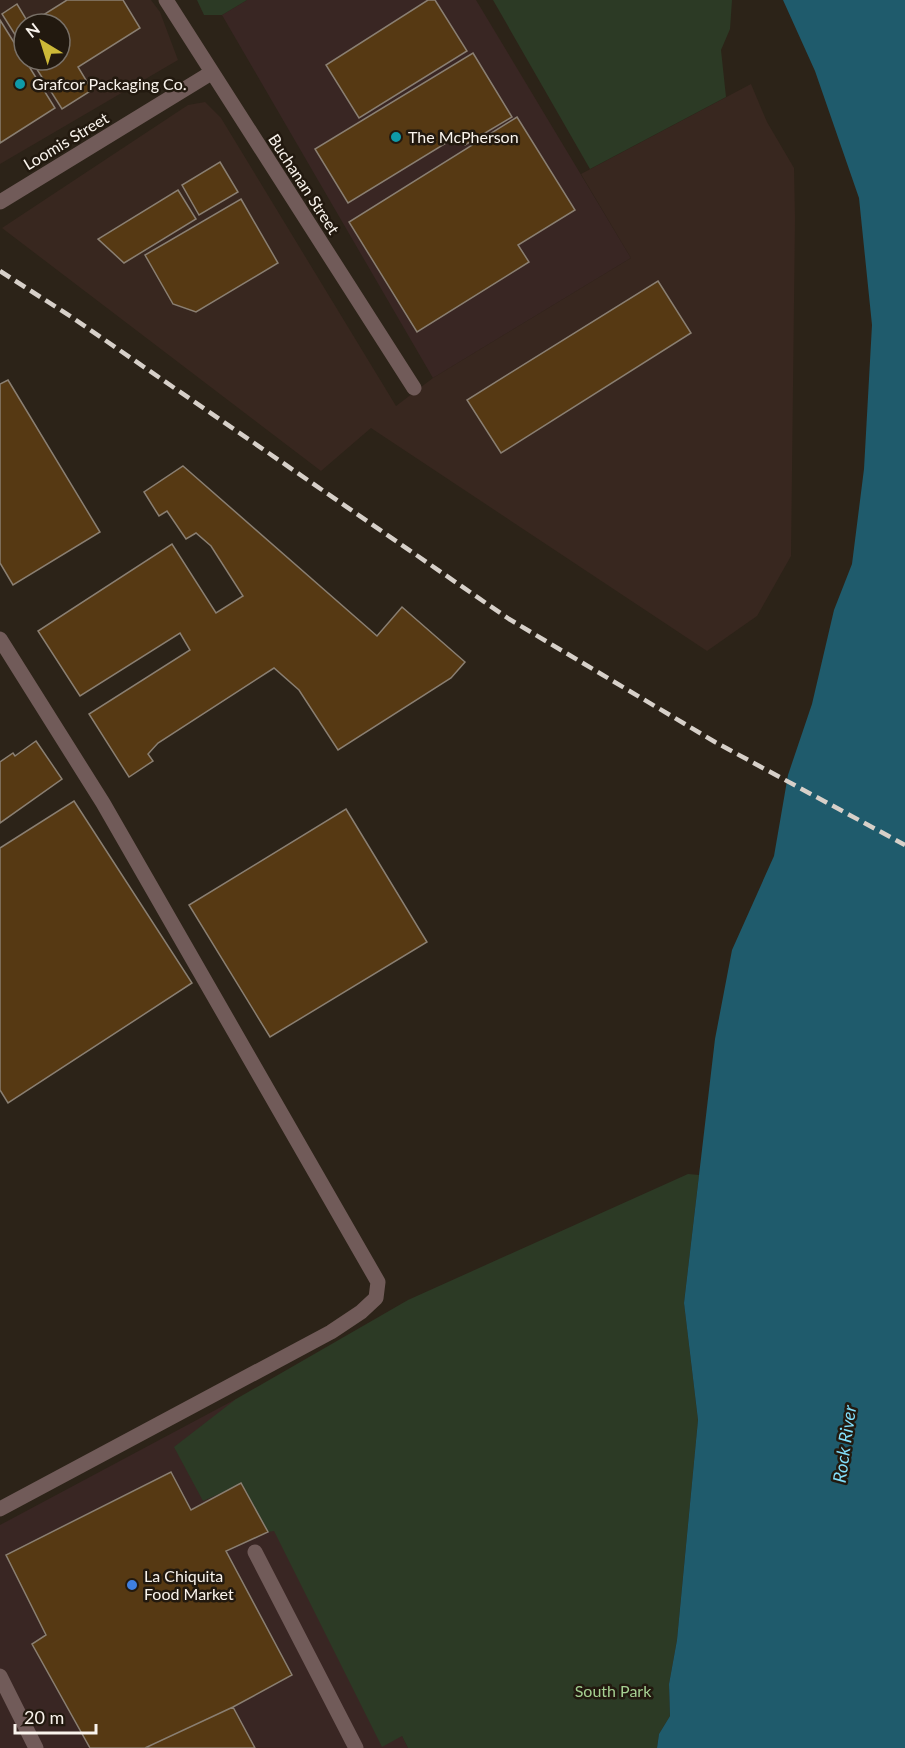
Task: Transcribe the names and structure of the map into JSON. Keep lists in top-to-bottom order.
{
  "streets": {
    "street": ["Loomis Street", "Buchanan Street"]
  },
  "crossings": [
    ["Loomis Street", "Buchanan Street"]
  ],
  "water": ["Rock River"],
  "parks": ["South Park"],
  "places": ["Grafcor Packaging Co.", "The McPherson", "La Chiquita Food Market"],
  "scale_bar": "20 m",
  "north": "top left"
}
